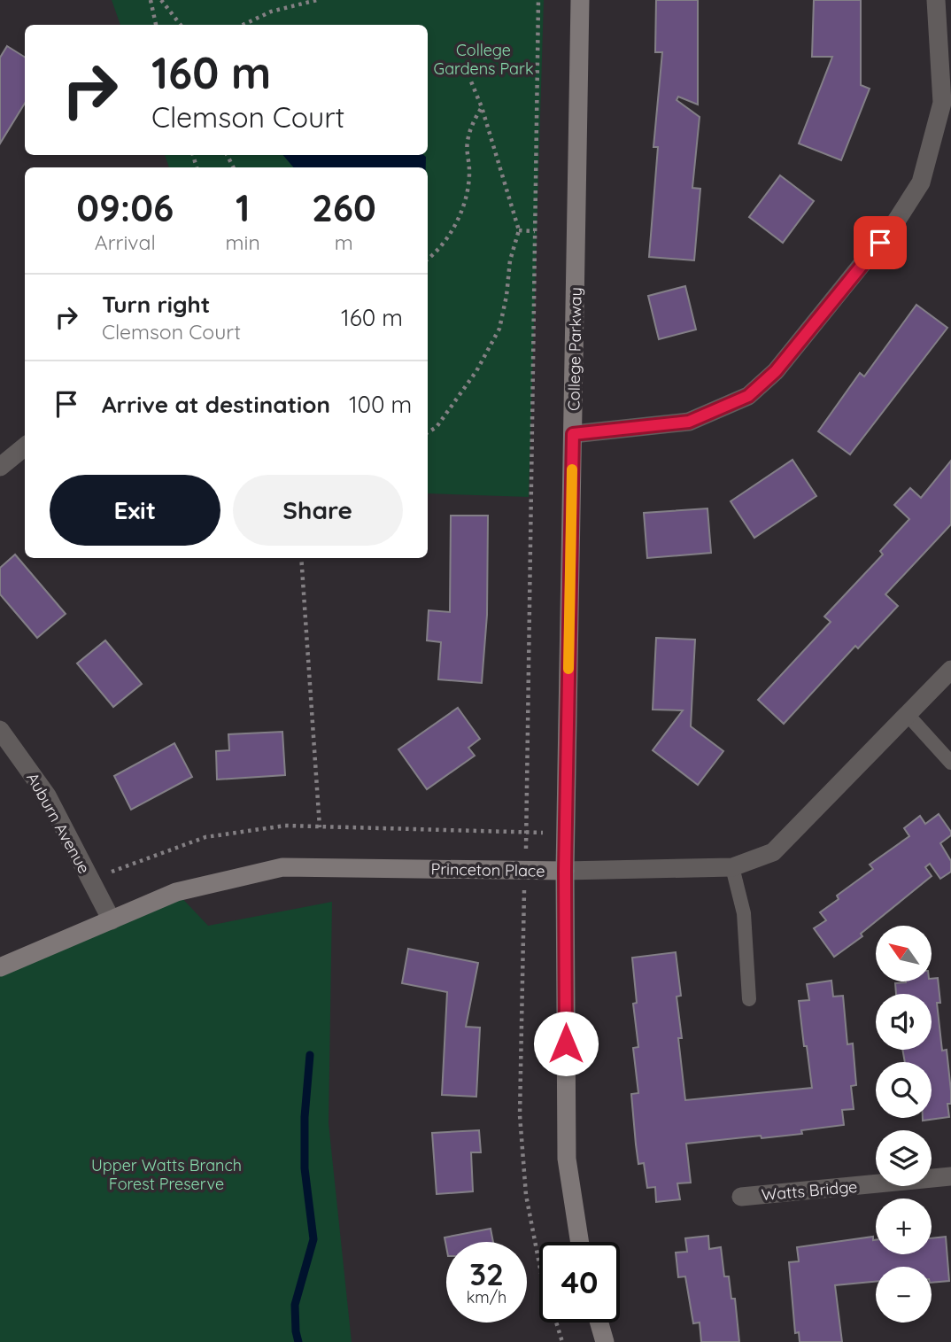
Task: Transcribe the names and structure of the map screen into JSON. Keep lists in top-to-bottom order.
{
  "streets": {
    "street": [
      "College Parkway",
      "Auburn Avenue",
      "Princeton Place",
      "Watts Bridge"
    ]
  },
  "crossings": [
    ["College Parkway", "Princeton Place"],
    ["Auburn Avenue", "Princeton Place"]
  ],
  "parks": ["College Gardens Park", "Upper Watts Branch Forest Preserve"],
  "north": "top left",
  "page": {
    "turn": ["160 m", "Clemson Court"],
    "eta": [
      "09:06",
      "Arrival",
      "1",
      "min",
      "260",
      "m"
    ],
    "list": [
      {
        "name": "Turn right",
        "note": "Clemson Court",
        "value": "160 m"
      },
      {
        "name": "Arrive at destination",
        "value": "100 m"
      }
    ],
    "buttons": ["Exit", "Share"],
    "map_buttons": ["+", "−"],
    "speed": "32 km/h",
    "limit": "40"
  }
}
